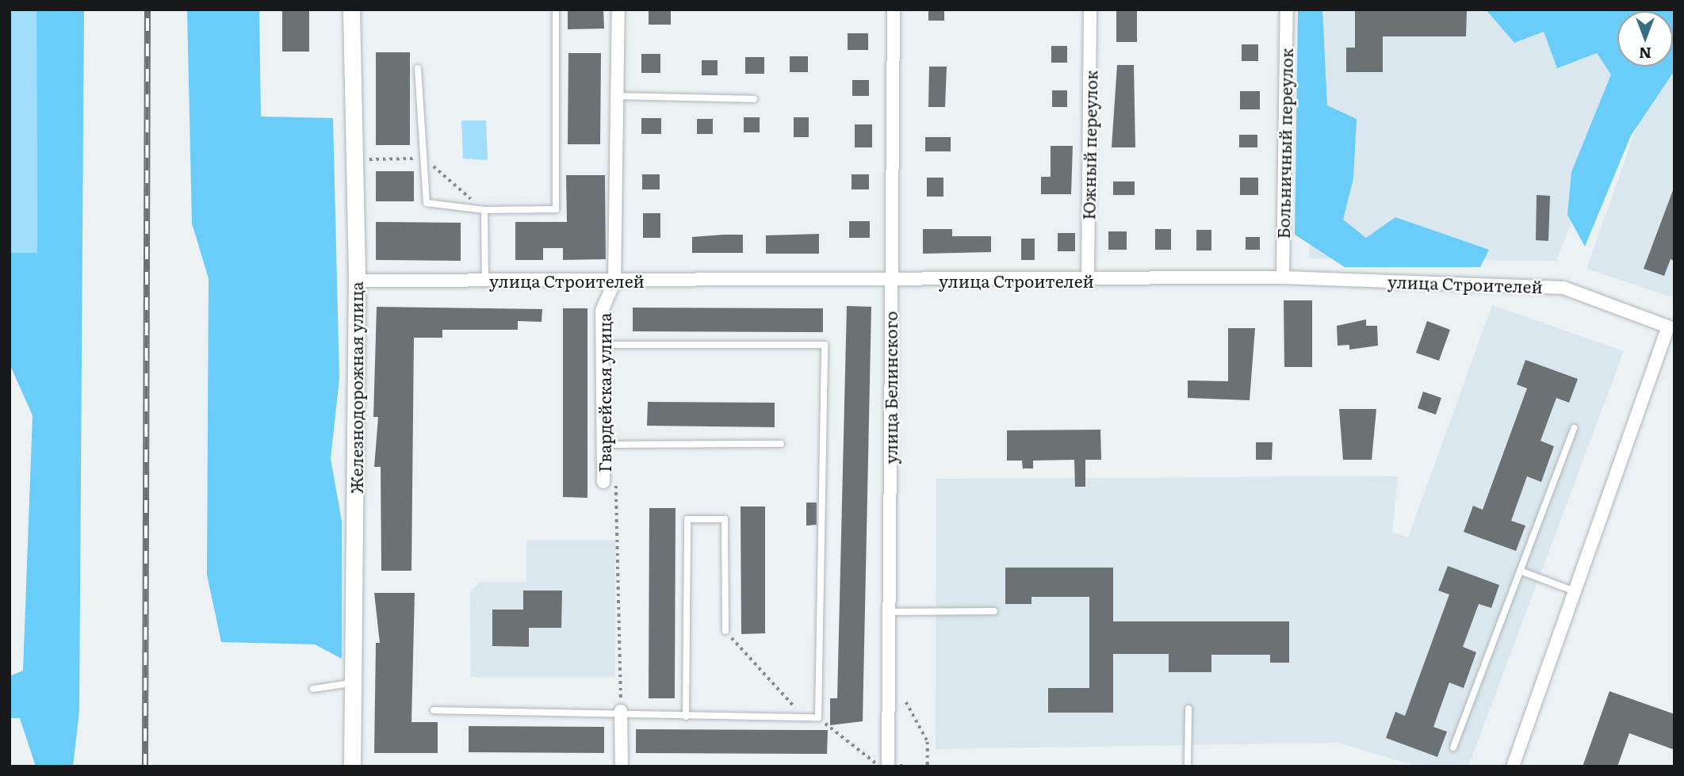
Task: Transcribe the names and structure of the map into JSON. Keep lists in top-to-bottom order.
{
  "streets": {
    "street": [
      "Больничный переулок",
      "Южный переулок",
      "улица Строителей",
      "Железнодорожная улица",
      "улица Белинского",
      "Гвардейская улица"
    ]
  },
  "crossings": [
    ["Больничный переулок", "улица Строителей"],
    ["Южный переулок", "улица Строителей"],
    ["улица Строителей", "Железнодорожная улица"],
    ["улица Строителей", "улица Белинского"],
    ["улица Строителей", "Гвардейская улица"]
  ],
  "north": "bottom"
}
